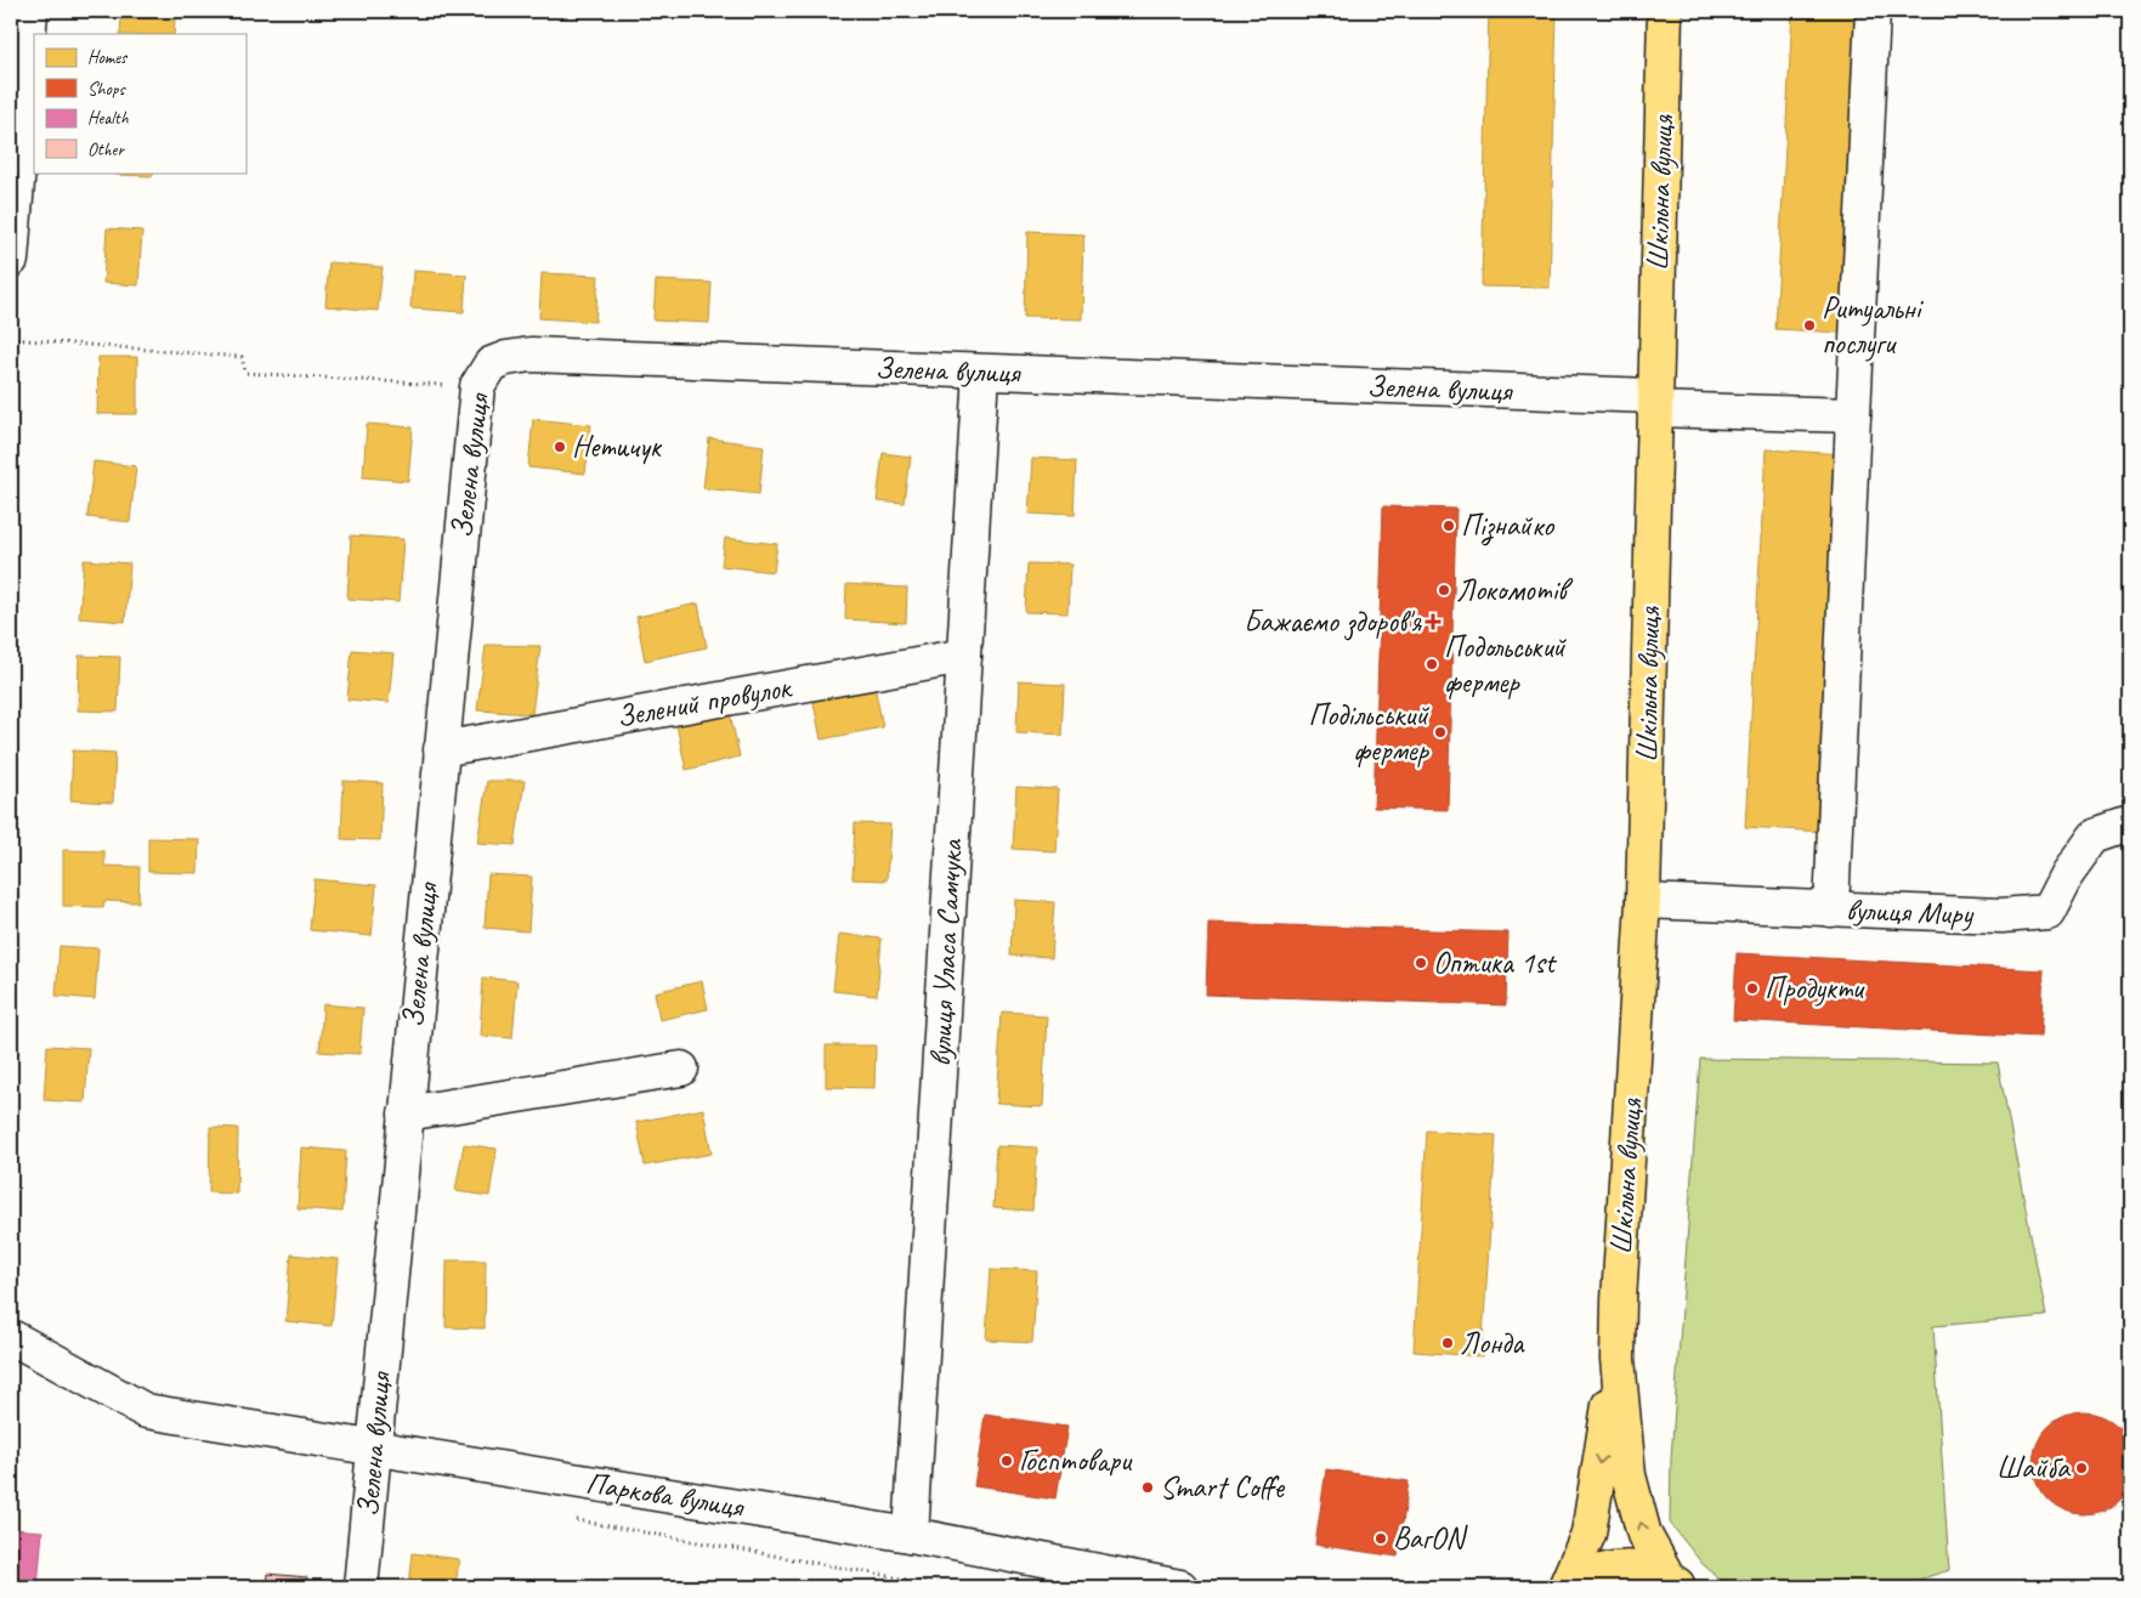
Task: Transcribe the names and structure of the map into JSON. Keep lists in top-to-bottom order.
{
  "streets": {
    "main road": ["Шкільна вулиця"],
    "street": [
      "Зелена вулиця",
      "Зелений провулок",
      "вулиця Миру",
      "вулиця Уласа Самчука",
      "Паркова вулиця"
    ]
  },
  "crossings": [
    ["Шкільна вулиця", "Зелена вулиця"],
    ["Шкільна вулиця", "вулиця Миру"],
    ["Зелена вулиця", "Зелений провулок"],
    ["Зелена вулиця", "вулиця Уласа Самчука"],
    ["Зелена вулиця", "Паркова вулиця"],
    ["Зелений провулок", "вулиця Уласа Самчука"],
    ["вулиця Уласа Самчука", "Паркова вулиця"]
  ],
  "places": {
    "other": [
      "Ритуальнi послуги",
      "Нетичук",
      "Пiзнайко",
      "Локомотiв",
      "Подольський фермер",
      "Подільський фермер",
      "Оптика 1st",
      "Продукти",
      "Лонда",
      "Госптовари",
      "Шайба",
      "Smart Coffe",
      "ВагON"
    ],
    "health": ["Бажаємо здоров'я"]
  },
  "legend": [
    "Homes",
    "Shops",
    "Health",
    "Other"
  ]
}
